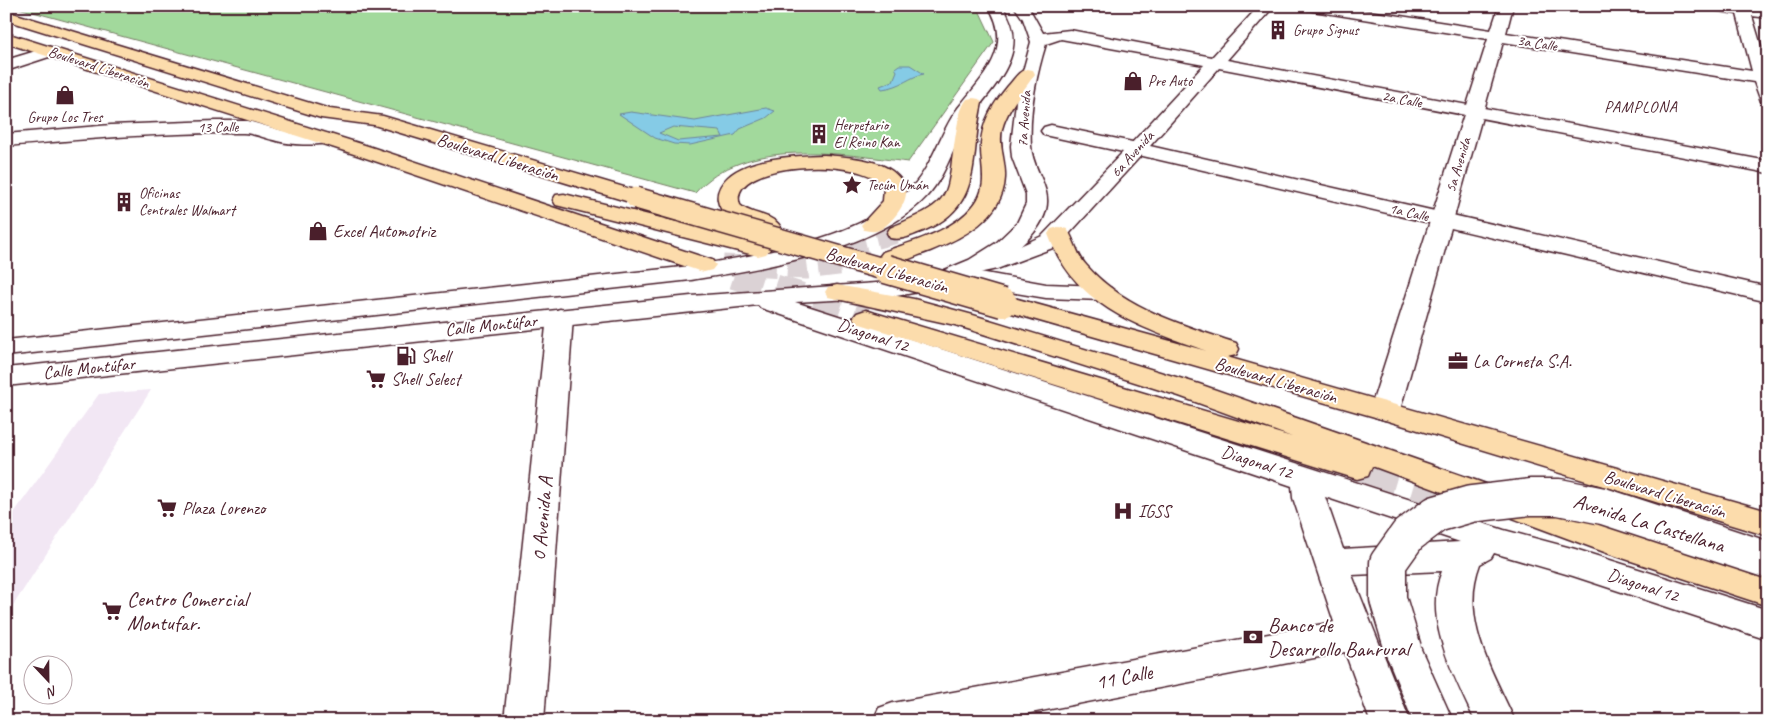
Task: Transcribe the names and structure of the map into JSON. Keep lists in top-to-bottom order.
{
  "streets": {
    "highway": ["Boulevard Liberación"],
    "street": [
      "3a Calle",
      "2a Calle",
      "7a Avenida",
      "13 Calle",
      "6a Avenida",
      "5a Avenida",
      "1a Calle",
      "Calle Montúfar",
      "Diagonal 12",
      "0 Avenida A",
      "Avenida La Castellana",
      "11 Calle"
    ]
  },
  "crossings": [
    ["3a Calle", "5a Avenida"],
    ["Boulevard Liberación", "13 Calle"],
    ["Boulevard Liberación", "5a Avenida"],
    ["2a Calle", "7a Avenida"],
    ["2a Calle", "6a Avenida"],
    ["2a Calle", "5a Avenida"],
    ["7a Avenida", "6a Avenida"],
    ["7a Avenida", "Calle Montúfar"],
    ["6a Avenida", "1a Calle"],
    ["6a Avenida", "Calle Montúfar"],
    ["5a Avenida", "1a Calle"],
    ["Calle Montúfar", "Diagonal 12"],
    ["Calle Montúfar", "0 Avenida A"]
  ],
  "districts": ["PAMPLONA"],
  "places": {
    "building": ["Grupo Signus", "Herpetario El Reino Kan", "Oficinas Centrales Walmart"],
    "shop": ["Pre Auto", "Grupo Los Tres", "Excel Automotriz"],
    "place": ["Tecún Umán"],
    "fuel station": ["Shell"],
    "office": ["La Corneta S.A."],
    "supermarket": ["Shell Select", "Plaza Lorenzo", "Centro Comercial Montufar."],
    "hospital": ["IGSS"],
    "bank": ["Banco de Desarrollo Banrural"]
  },
  "north": "bottom"
}
